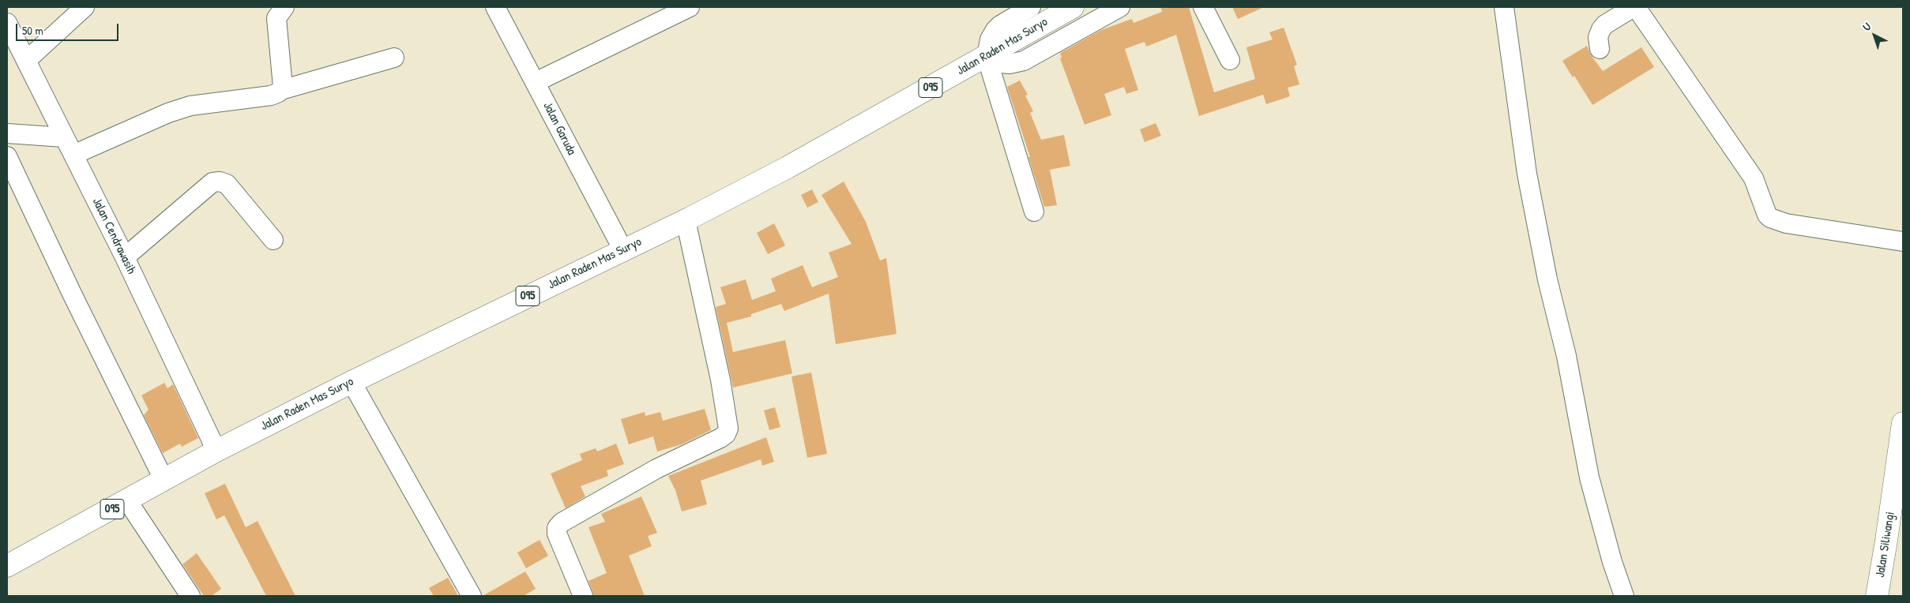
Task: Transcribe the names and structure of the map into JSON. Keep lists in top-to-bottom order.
{
  "streets": {
    "main road": ["Jalan Raden Mas Suryo", "095", "Jalan Siliwangi"],
    "street": ["Jalan Garuda", "Jalan Cendrawasih"]
  },
  "crossings": [
    ["Jalan Raden Mas Suryo", "Jalan Garuda"],
    ["Jalan Raden Mas Suryo", "Jalan Cendrawasih"]
  ],
  "scale_bar": "50 m",
  "north": "top left"
}
